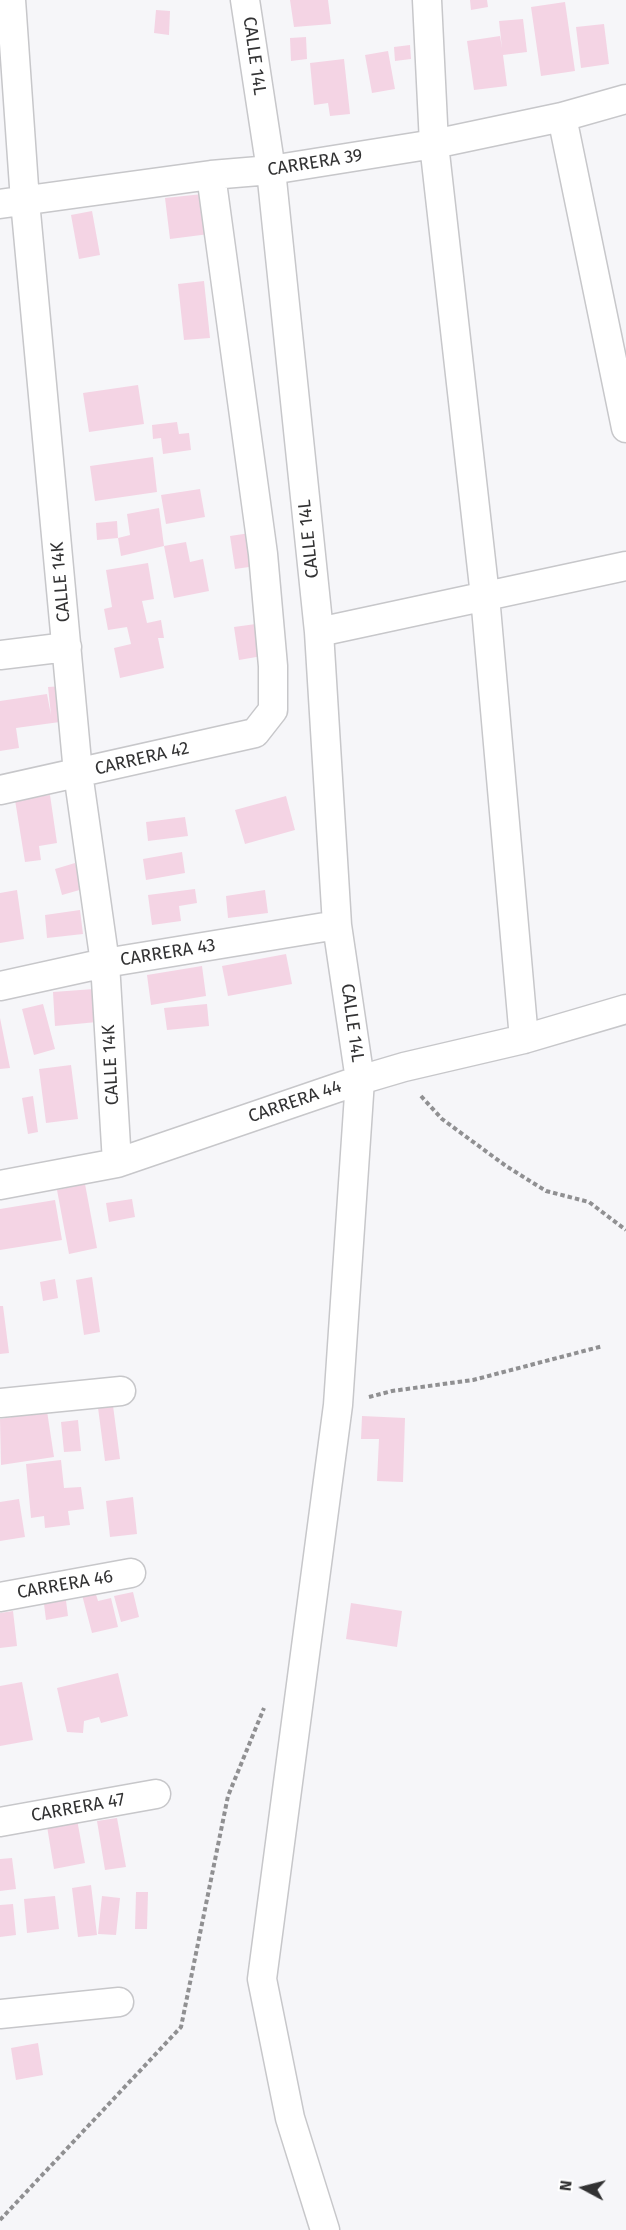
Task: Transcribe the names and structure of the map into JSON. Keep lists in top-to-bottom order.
{
  "streets": {
    "street": [
      "CALLE 14L",
      "CARRERA 39",
      "CALLE 14K",
      "CARRERA 42",
      "CARRERA 43",
      "CARRERA 44",
      "CARRERA 46",
      "CARRERA 47"
    ]
  },
  "crossings": [
    ["CALLE 14L", "CARRERA 39"],
    ["CALLE 14L", "CARRERA 43"],
    ["CALLE 14L", "CARRERA 44"],
    ["CARRERA 39", "CALLE 14K"],
    ["CARRERA 39", "CARRERA 42"],
    ["CALLE 14K", "CARRERA 42"],
    ["CALLE 14K", "CARRERA 43"],
    ["CALLE 14K", "CARRERA 44"]
  ],
  "north": "left"
}
